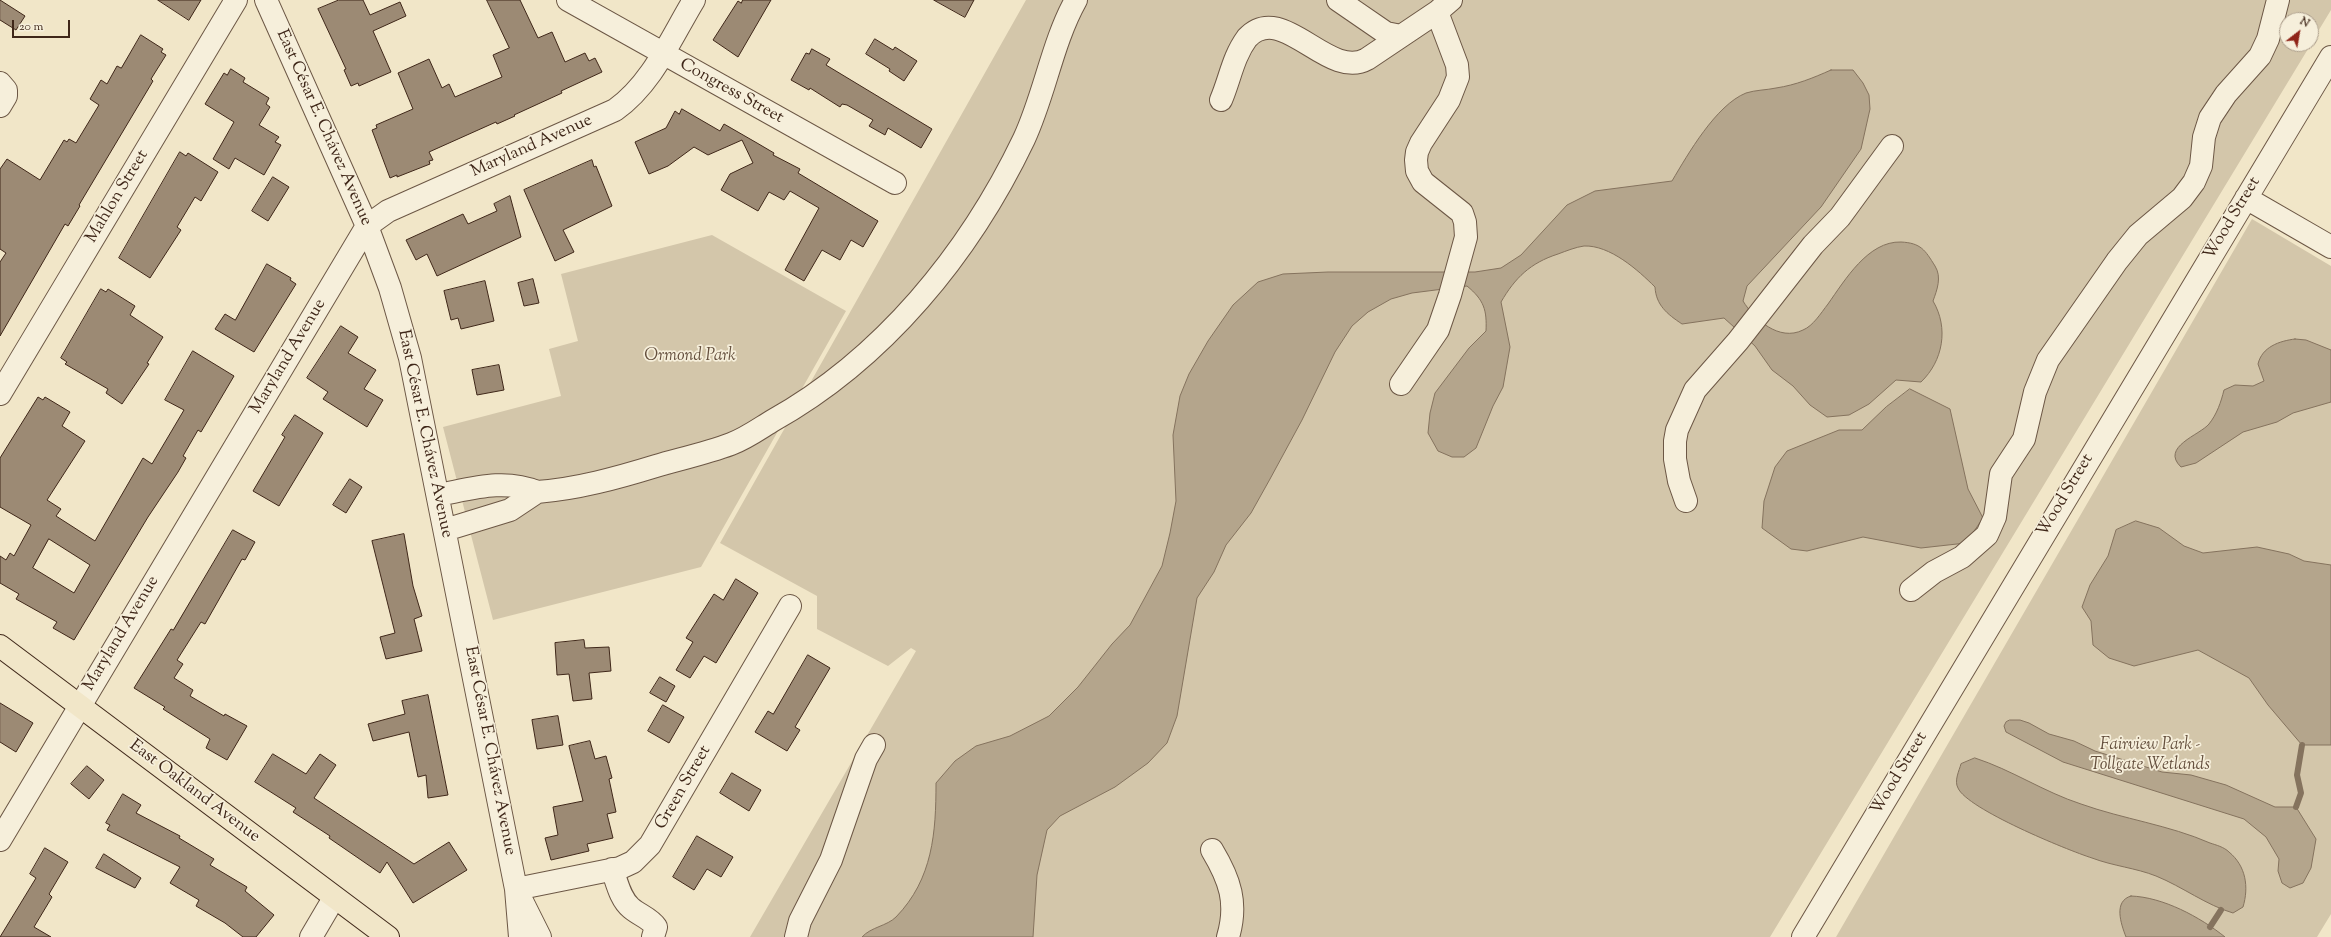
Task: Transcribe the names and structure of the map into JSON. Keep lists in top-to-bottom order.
{
  "streets": {
    "main road": ["East Oakland Avenue"],
    "street": [
      "Congress Street",
      "East César E. Chávez Avenue",
      "Maryland Avenue",
      "Mahlon Street",
      "Wood Street",
      "Green Street"
    ]
  },
  "crossings": [
    ["Congress Street", "Maryland Avenue"],
    ["East César E. Chávez Avenue", "Maryland Avenue"],
    ["East César E. Chávez Avenue", "Green Street"],
    ["Maryland Avenue", "East Oakland Avenue"]
  ],
  "parks": ["Ormond Park", "Fairview Park - Tollgate Wetlands"],
  "scale_bar": "20 m",
  "north": "top right"
}
